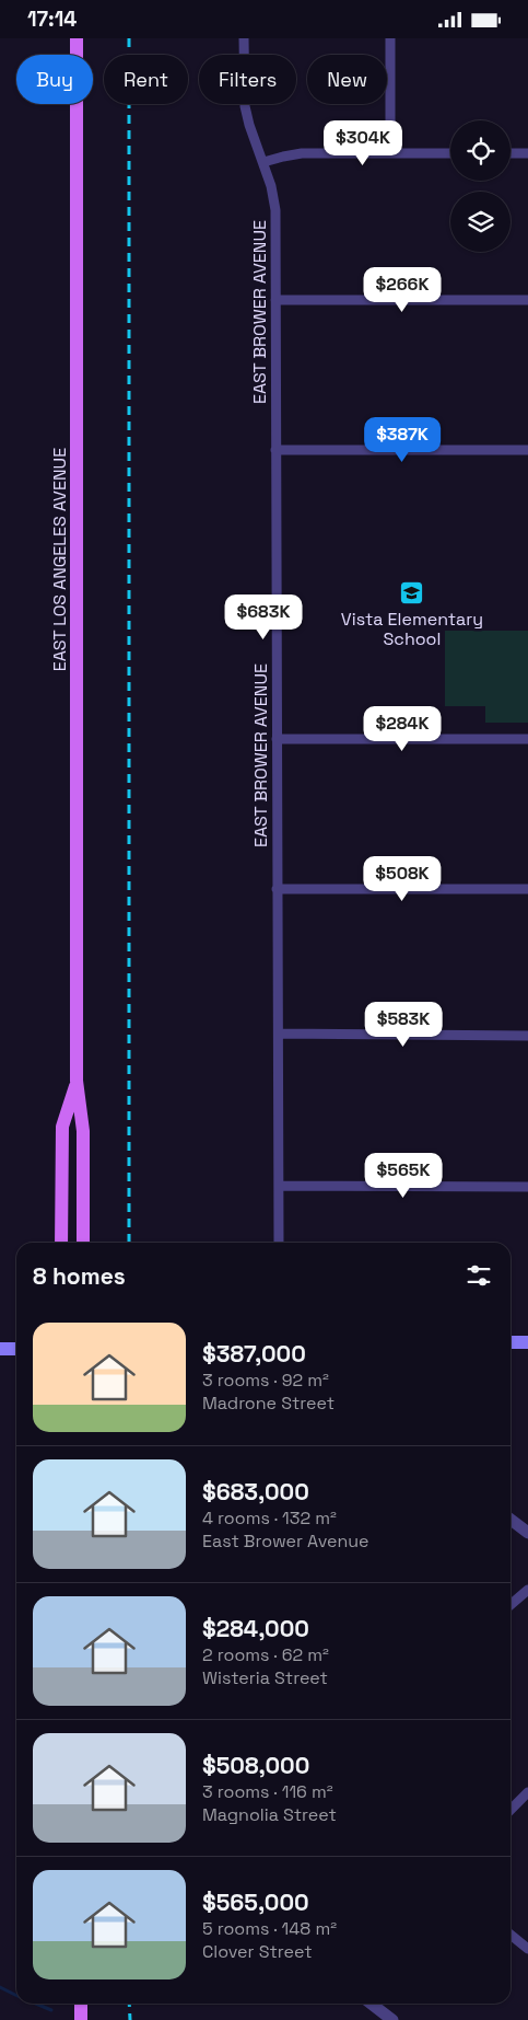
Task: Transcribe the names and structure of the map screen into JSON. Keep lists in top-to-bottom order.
{
  "streets": {
    "main road": ["EAST LOS ANGELES AVENUE"],
    "street": ["EAST BROWER AVENUE"]
  },
  "places": {
    "school or university": ["Vista Elementary School"]
  },
  "page": {
    "status": "17:14",
    "chip": [
      "Buy",
      "Rent",
      "Filters",
      "New"
    ],
    "price": [
      "$304K",
      "$266K",
      "$387K",
      "$683K",
      "$284K",
      "$508K",
      "$583K",
      "$565K"
    ],
    "heading": "8 homes",
    "list": [
      {
        "name": "$387,000",
        "note": "3 rooms · 92 m² · Madrone Street"
      },
      {
        "name": "$683,000",
        "note": "4 rooms · 132 m² · East Brower Avenue"
      },
      {
        "name": "$284,000",
        "note": "2 rooms · 62 m² · Wisteria Street"
      },
      {
        "name": "$508,000",
        "note": "3 rooms · 116 m² · Magnolia Street"
      },
      {
        "name": "$565,000",
        "note": "5 rooms · 148 m² · Clover Street"
      }
    ]
  }
}
